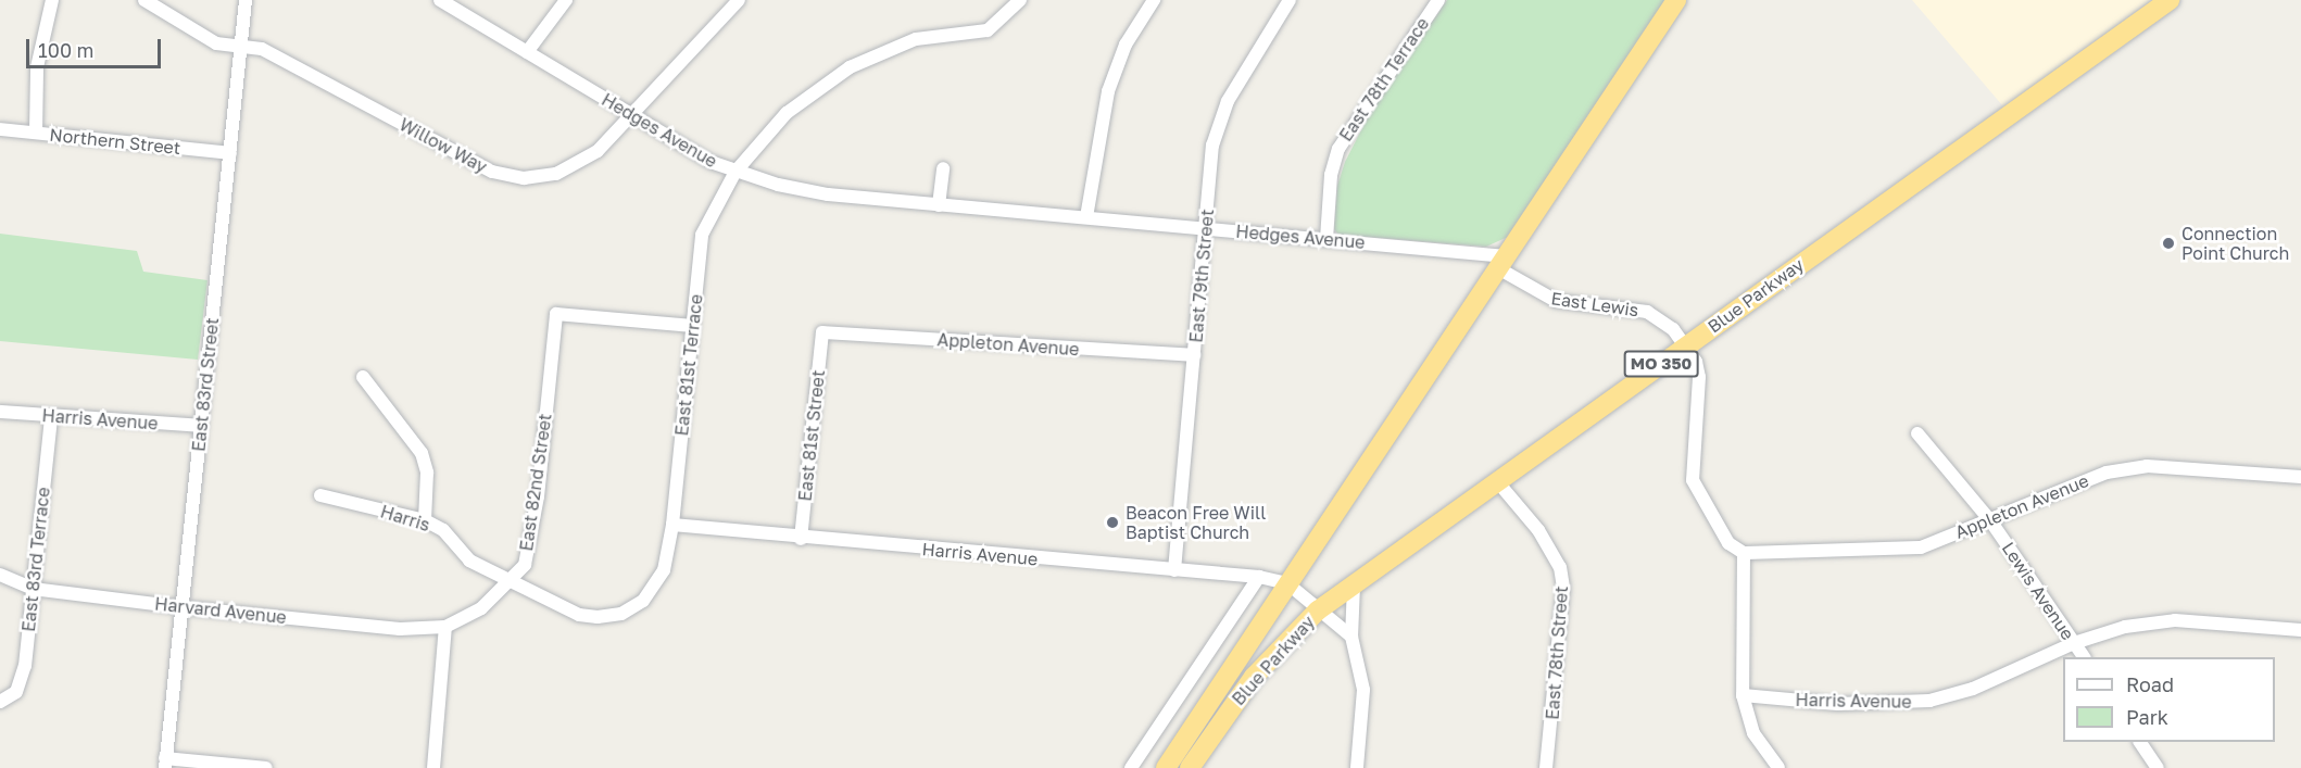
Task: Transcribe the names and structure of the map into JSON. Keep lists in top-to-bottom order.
{
  "streets": {
    "highway": ["Blue Parkway", "MO 350"],
    "street": [
      "East 78th Terrace",
      "Hedges Avenue",
      "Northern Street",
      "Willow Way",
      "East 79th Street",
      "East Lewis",
      "Appleton Avenue",
      "East 81st Terrace",
      "East 83rd Street",
      "Harris Avenue",
      "East 81st Street",
      "East 82nd Street",
      "Harris",
      "East 83rd Terrace",
      "Lewis Avenue",
      "Harvard Avenue",
      "East 78th Street"
    ]
  },
  "crossings": [
    ["East 78th Terrace", "Hedges Avenue"],
    ["Hedges Avenue", "Willow Way"],
    ["Hedges Avenue", "East 79th Street"],
    ["Hedges Avenue", "Blue Parkway"],
    ["Hedges Avenue", "East Lewis"],
    ["Hedges Avenue", "East 81st Terrace"],
    ["Northern Street", "East 83rd Street"],
    ["Willow Way", "East 83rd Street"],
    ["East 79th Street", "Appleton Avenue"],
    ["East 79th Street", "Harris Avenue"],
    ["Blue Parkway", "East Lewis"],
    ["Blue Parkway", "Harris Avenue"],
    ["Blue Parkway", "East 78th Street"],
    ["Appleton Avenue", "East 81st Street"],
    ["Appleton Avenue", "Lewis Avenue"],
    ["East 81st Terrace", "Harris Avenue"],
    ["East 81st Terrace", "East 82nd Street"],
    ["East 81st Terrace", "Harris"],
    ["East 83rd Street", "Harris Avenue"],
    ["East 83rd Street", "Harvard Avenue"],
    ["Harris Avenue", "East 81st Street"],
    ["Harris Avenue", "East 83rd Terrace"],
    ["Harris Avenue", "Lewis Avenue"],
    ["East 82nd Street", "Harris"],
    ["East 82nd Street", "Harvard Avenue"],
    ["East 83rd Terrace", "Harvard Avenue"]
  ],
  "places": ["Connection Point Church", "Beacon Free Will Baptist Church"],
  "legend": ["Road", "Park"],
  "scale_bar": "100 m"
}
